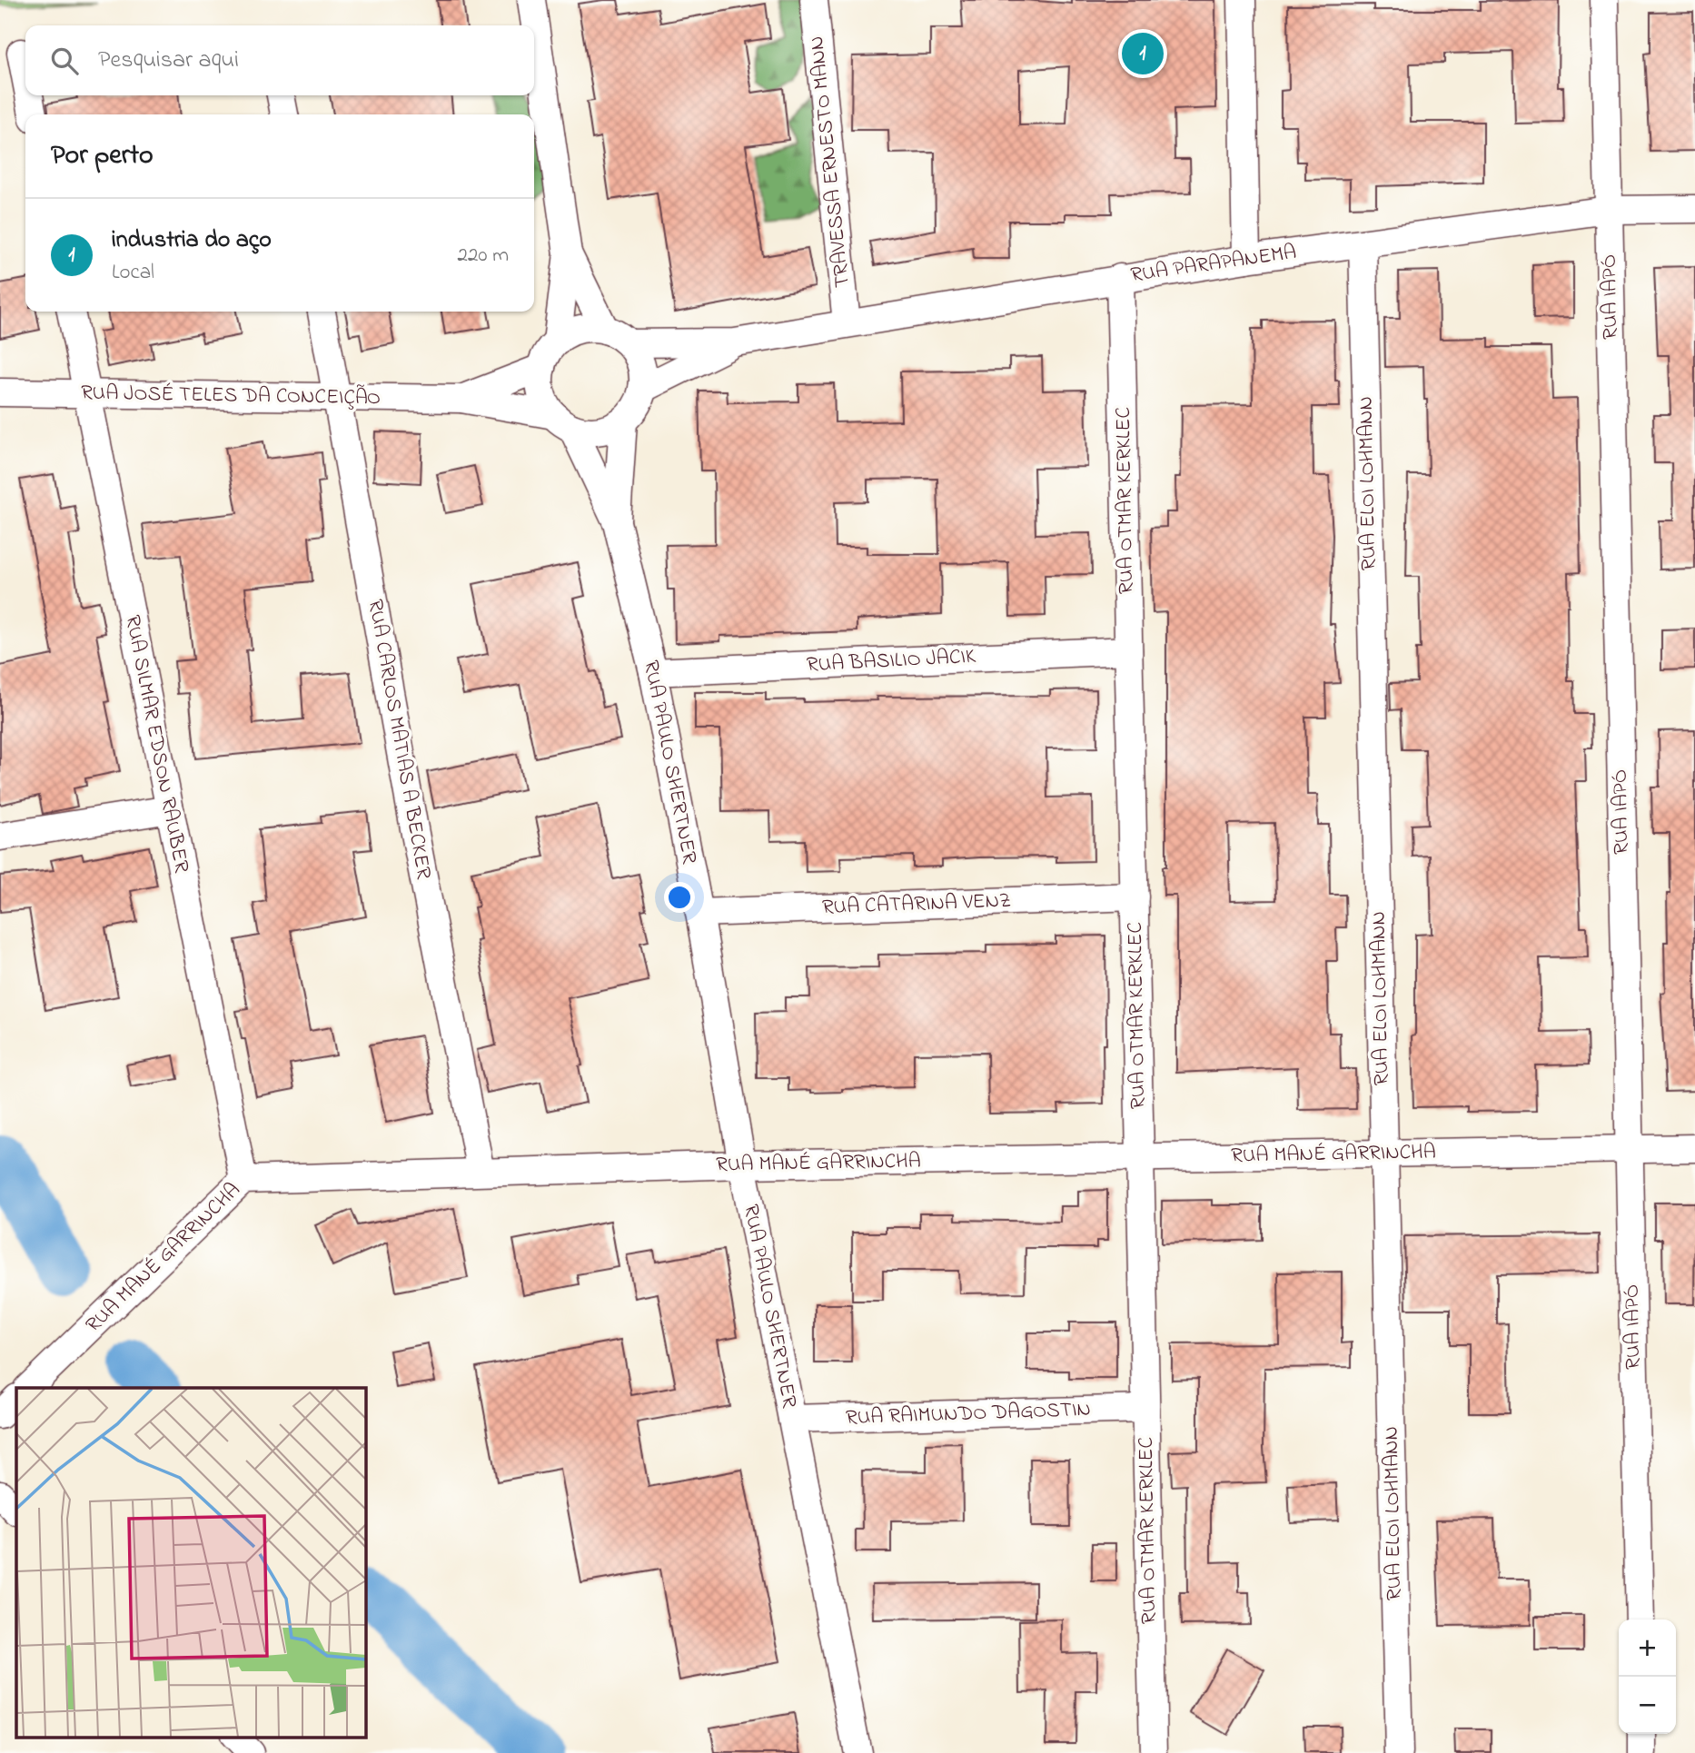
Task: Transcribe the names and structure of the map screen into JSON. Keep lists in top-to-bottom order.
{
  "streets": {
    "street": [
      "TRAVESSA ERNESTO MANN",
      "RUA PARAPANEMA",
      "RUA IAPÓ",
      "RUA JOSÉ TELES DA CONCEIÇÃO",
      "RUA ELOI LOHMANN",
      "RUA OTMAR KERKLEC",
      "RUA BASILIO JACIK",
      "RUA CARLOS MATIAS A BECKER",
      "RUA SILMAR EDSON RAUBER",
      "RUA PAULO SHERTNER",
      "RUA CATARINA VENZ",
      "RUA MANÉ GARRINCHA",
      "RUA RAIMUNDO DAGOSTIN"
    ]
  },
  "crossings": [
    ["TRAVESSA ERNESTO MANN", "RUA PARAPANEMA"],
    ["RUA PARAPANEMA", "RUA IAPÓ"],
    ["RUA PARAPANEMA", "RUA JOSÉ TELES DA CONCEIÇÃO"],
    ["RUA PARAPANEMA", "RUA ELOI LOHMANN"],
    ["RUA PARAPANEMA", "RUA OTMAR KERKLEC"],
    ["RUA PARAPANEMA", "RUA PAULO SHERTNER"],
    ["RUA IAPÓ", "RUA MANÉ GARRINCHA"],
    ["RUA JOSÉ TELES DA CONCEIÇÃO", "RUA CARLOS MATIAS A BECKER"],
    ["RUA JOSÉ TELES DA CONCEIÇÃO", "RUA SILMAR EDSON RAUBER"],
    ["RUA JOSÉ TELES DA CONCEIÇÃO", "RUA PAULO SHERTNER"],
    ["RUA ELOI LOHMANN", "RUA MANÉ GARRINCHA"],
    ["RUA OTMAR KERKLEC", "RUA BASILIO JACIK"],
    ["RUA OTMAR KERKLEC", "RUA CATARINA VENZ"],
    ["RUA OTMAR KERKLEC", "RUA MANÉ GARRINCHA"],
    ["RUA OTMAR KERKLEC", "RUA RAIMUNDO DAGOSTIN"],
    ["RUA BASILIO JACIK", "RUA PAULO SHERTNER"],
    ["RUA CARLOS MATIAS A BECKER", "RUA MANÉ GARRINCHA"],
    ["RUA SILMAR EDSON RAUBER", "RUA MANÉ GARRINCHA"],
    ["RUA PAULO SHERTNER", "RUA CATARINA VENZ"],
    ["RUA PAULO SHERTNER", "RUA MANÉ GARRINCHA"],
    ["RUA PAULO SHERTNER", "RUA RAIMUNDO DAGOSTIN"]
  ],
  "page": {
    "search": "Pesquisar aqui",
    "pins": "1",
    "heading": "Por perto",
    "list": [
      {
        "mark": "1",
        "name": "industria do aço",
        "note": "Local",
        "value": "220 m"
      }
    ],
    "map_buttons": ["+", "−"]
  }
}
